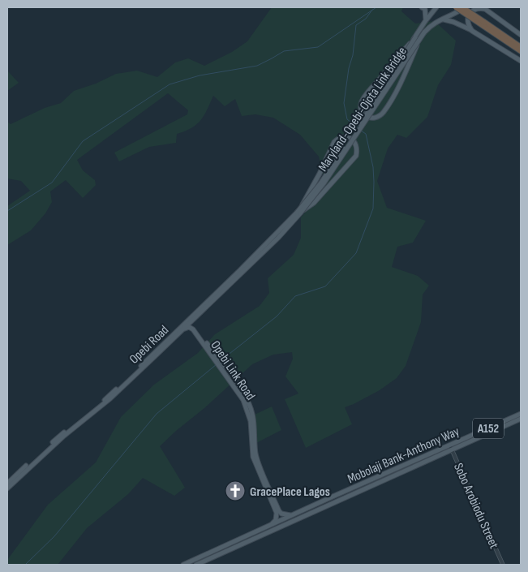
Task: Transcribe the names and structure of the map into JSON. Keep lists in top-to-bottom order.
{
  "streets": {
    "main road": [
      "Maryland-Opebi-Ojota Link Bridge",
      "Opebi Road",
      "Opebi Link Road",
      "A152",
      "Mobolaji Bank-Anthony Way"
    ],
    "street": ["Sobo Arobiodu Street"]
  },
  "crossings": [
    ["Maryland-Opebi-Ojota Link Bridge", "Opebi Road"],
    ["Opebi Road", "Opebi Link Road"],
    ["Opebi Link Road", "Mobolaji Bank-Anthony Way"],
    ["Mobolaji Bank-Anthony Way", "Sobo Arobiodu Street"]
  ],
  "places": {
    "church": ["GracePlace Lagos"]
  }
}
